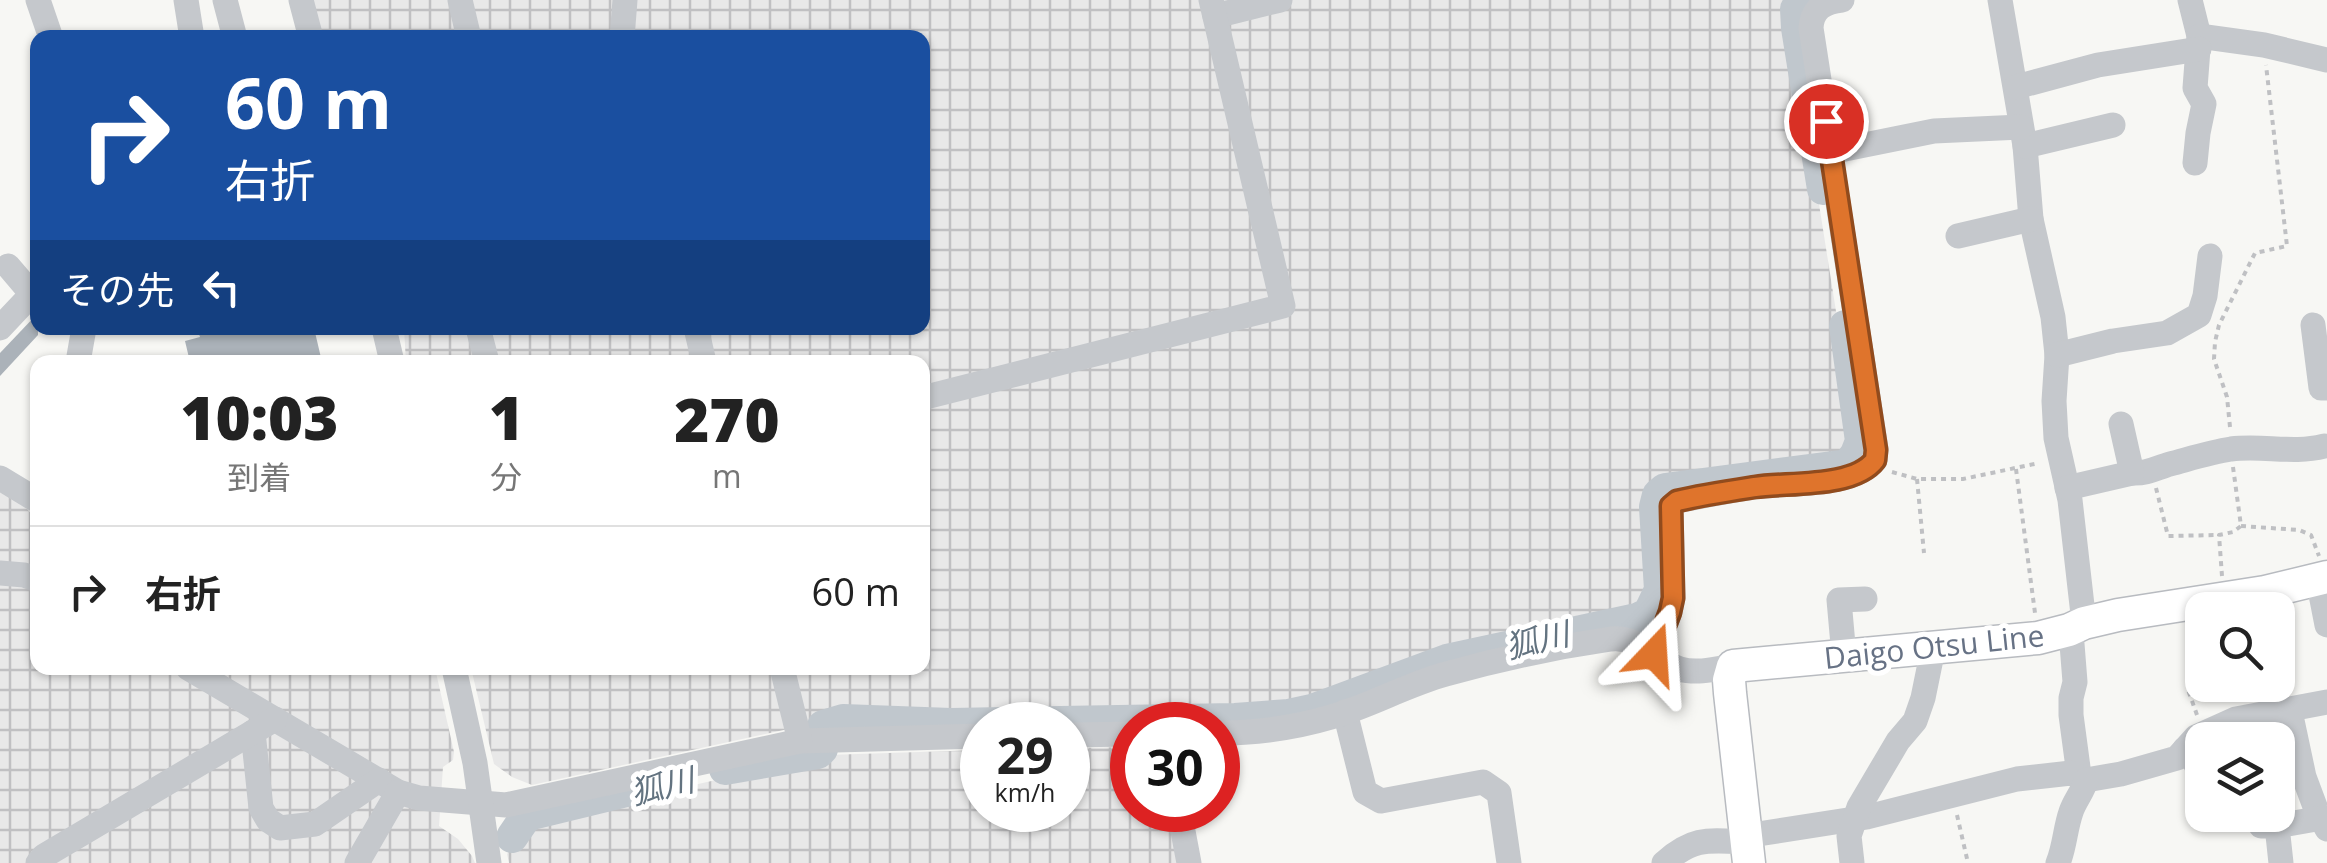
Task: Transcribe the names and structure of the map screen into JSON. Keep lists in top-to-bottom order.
{
  "streets": {
    "main road": ["Daigo Otsu Line"]
  },
  "water": ["狐川"],
  "page": {
    "turn": ["60 m", "右折"],
    "then": "その先",
    "eta": [
      "10:03",
      "到着",
      "1",
      "分",
      "270",
      "m"
    ],
    "list": [
      {
        "name": "右折",
        "value": "60 m"
      }
    ],
    "speed": "29 km/h",
    "limit": "30"
  }
}
